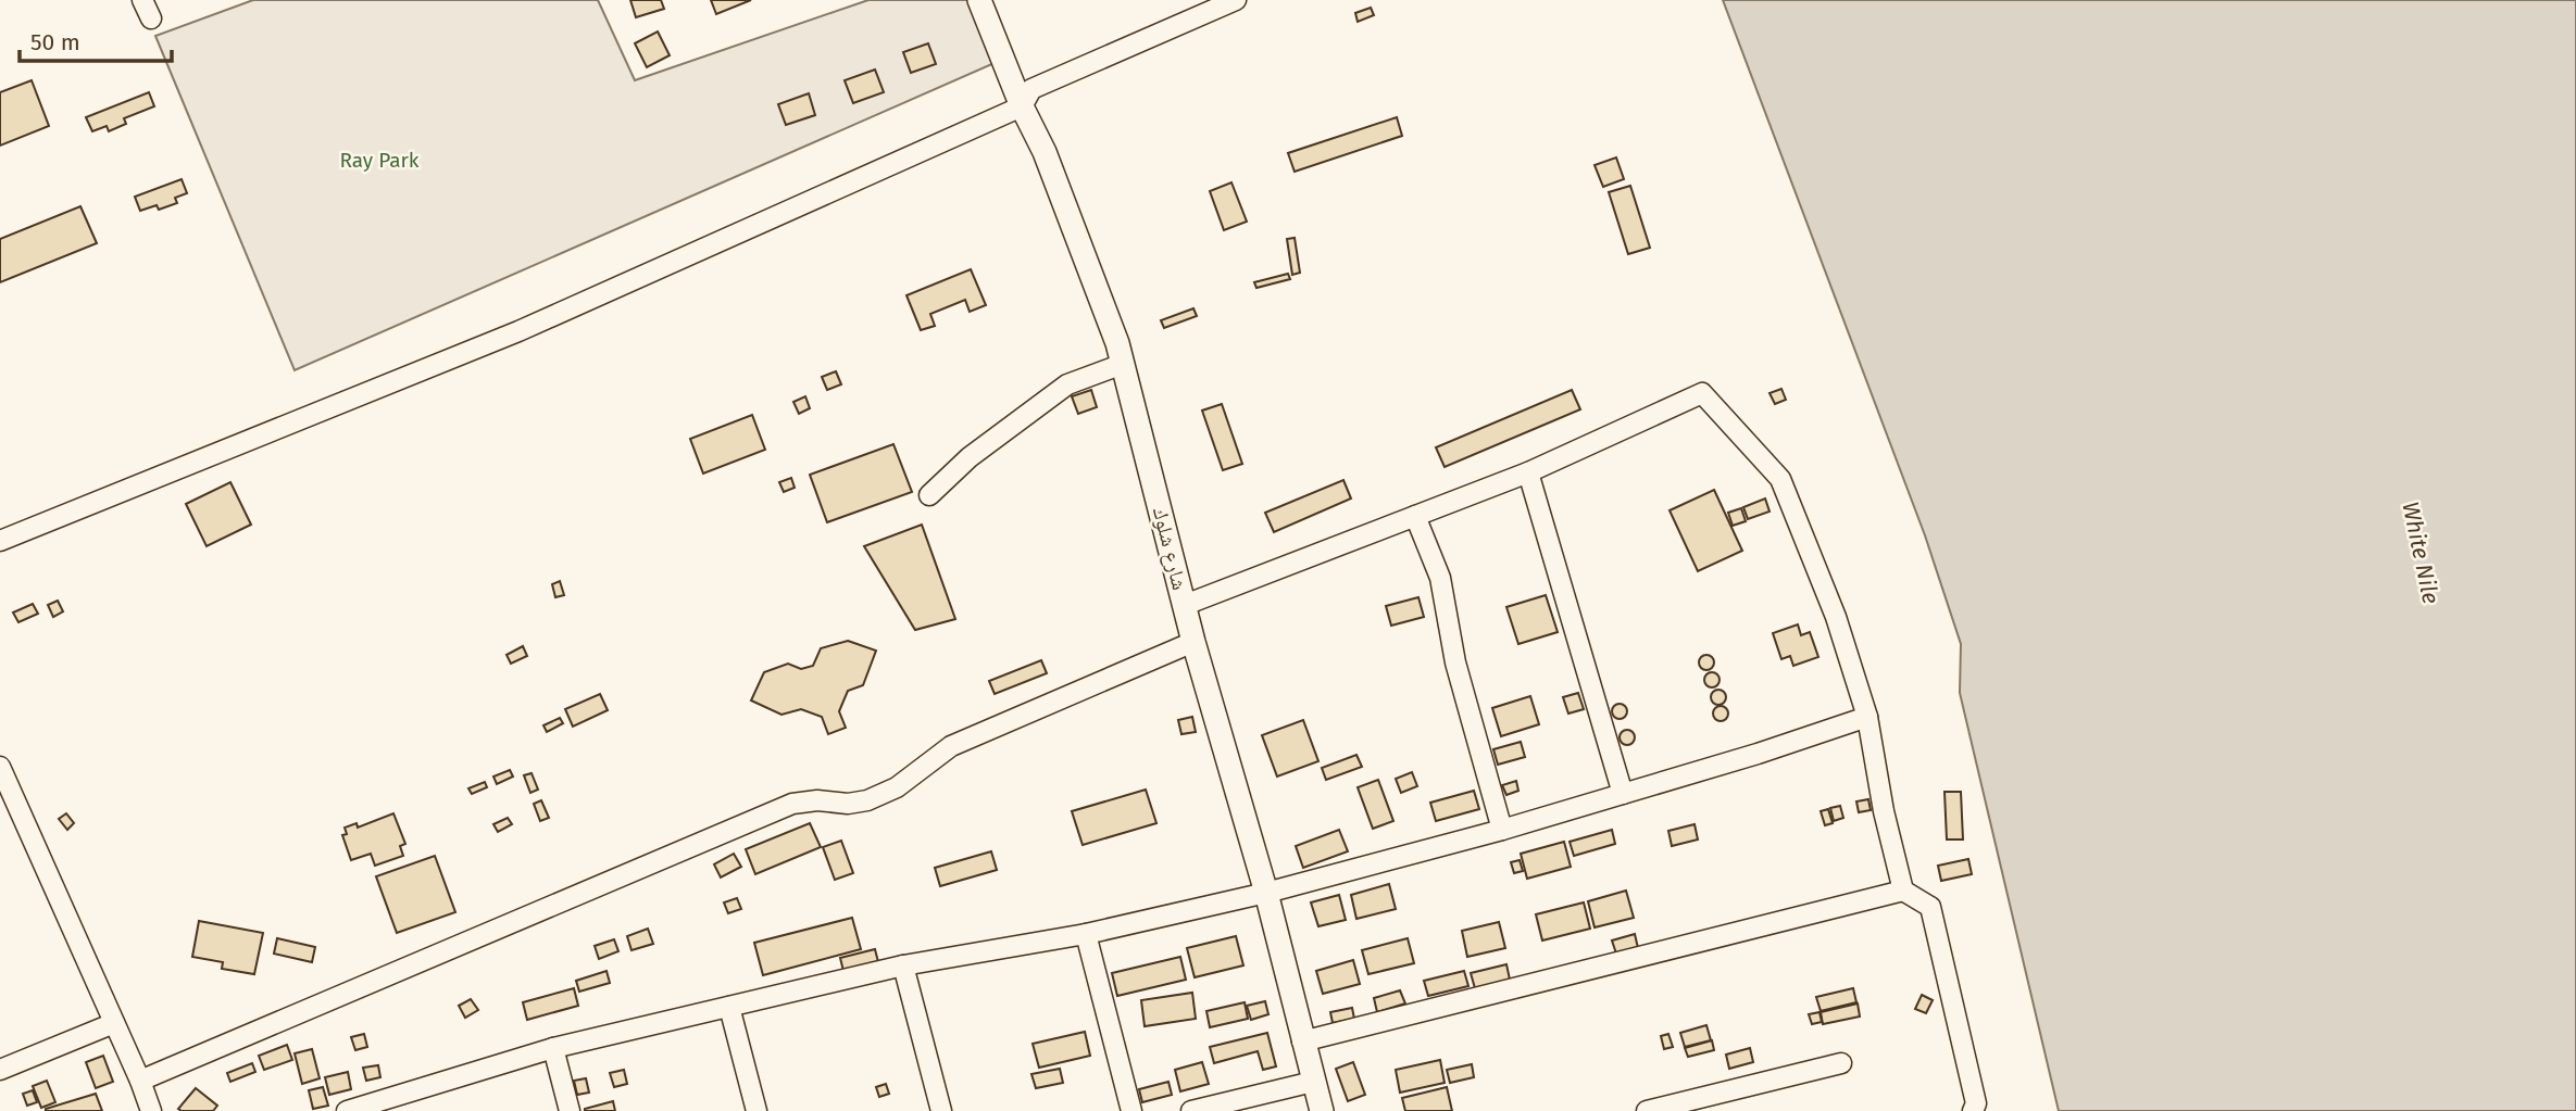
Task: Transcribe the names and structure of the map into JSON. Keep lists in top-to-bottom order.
{
  "streets": {
    "street": ["شارع شلوك"]
  },
  "water": ["White Nile"],
  "parks": ["Ray Park"],
  "scale_bar": "50 m"
}
